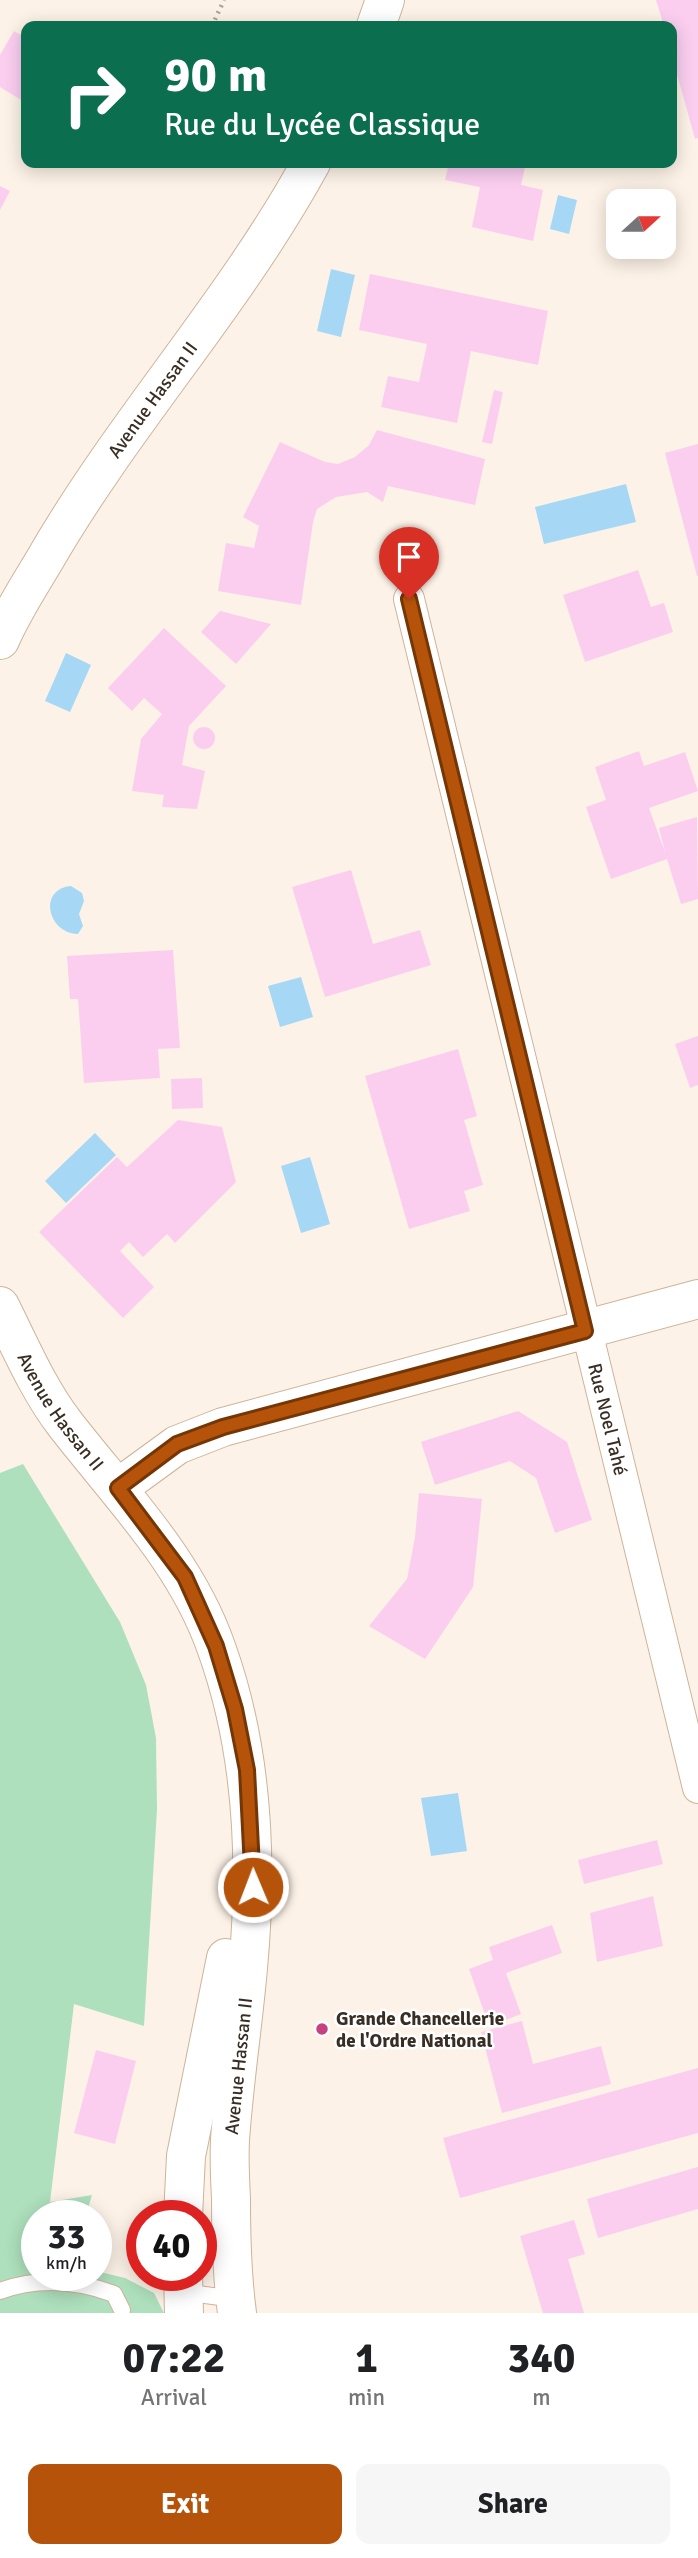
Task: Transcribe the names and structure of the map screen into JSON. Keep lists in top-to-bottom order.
{
  "streets": {
    "street": ["Avenue Hassan II", "Rue Noel Tahé"]
  },
  "places": ["Grande Chancellerie de l'Ordre National"],
  "north": "right",
  "page": {
    "turn": ["90 m", "Rue du Lycée Classique"],
    "speed": "33 km/h",
    "limit": "40",
    "eta": [
      "07:22",
      "Arrival",
      "1",
      "min",
      "340",
      "m"
    ],
    "buttons": ["Exit", "Share"]
  }
}
